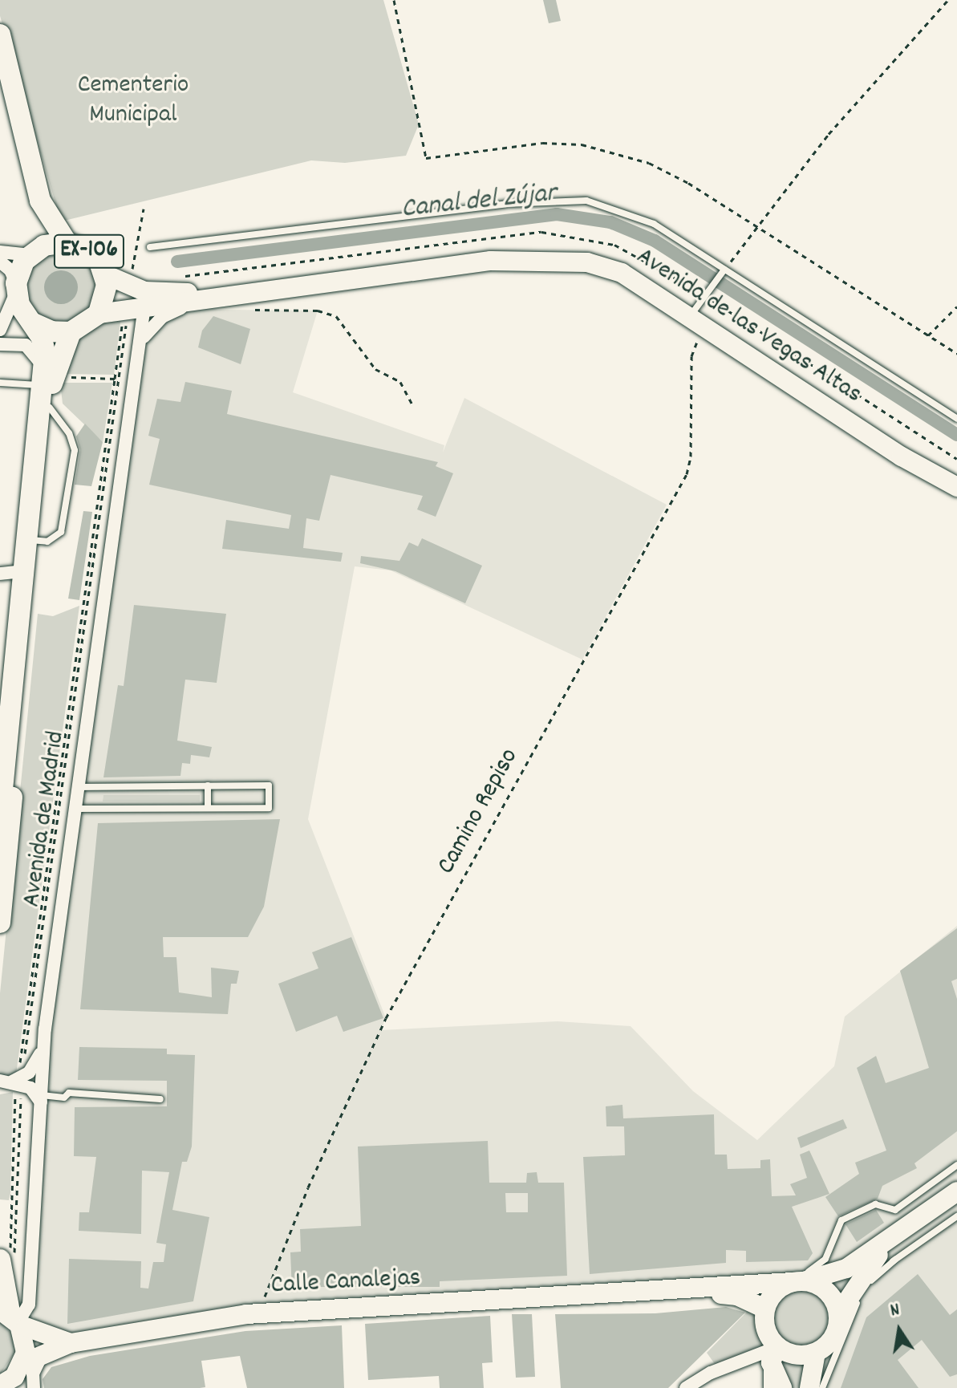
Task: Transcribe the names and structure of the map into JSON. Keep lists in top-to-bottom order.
{
  "streets": {
    "main road": [
      "EX-106",
      "Avenida de las Vegas Altas",
      "Avenida de Madrid",
      "Calle Canalejas"
    ],
    "path": ["Camino Repiso"]
  },
  "crossings": [
    ["EX-106", "Avenida de las Vegas Altas"],
    ["EX-106", "Avenida de Madrid"],
    ["Avenida de las Vegas Altas", "Camino Repiso"],
    ["Avenida de las Vegas Altas", "Avenida de Madrid"],
    ["Camino Repiso", "Calle Canalejas"]
  ],
  "water": ["Canal del Zújar"],
  "parks": ["Cementerio Municipal"],
  "north": "top"
}
